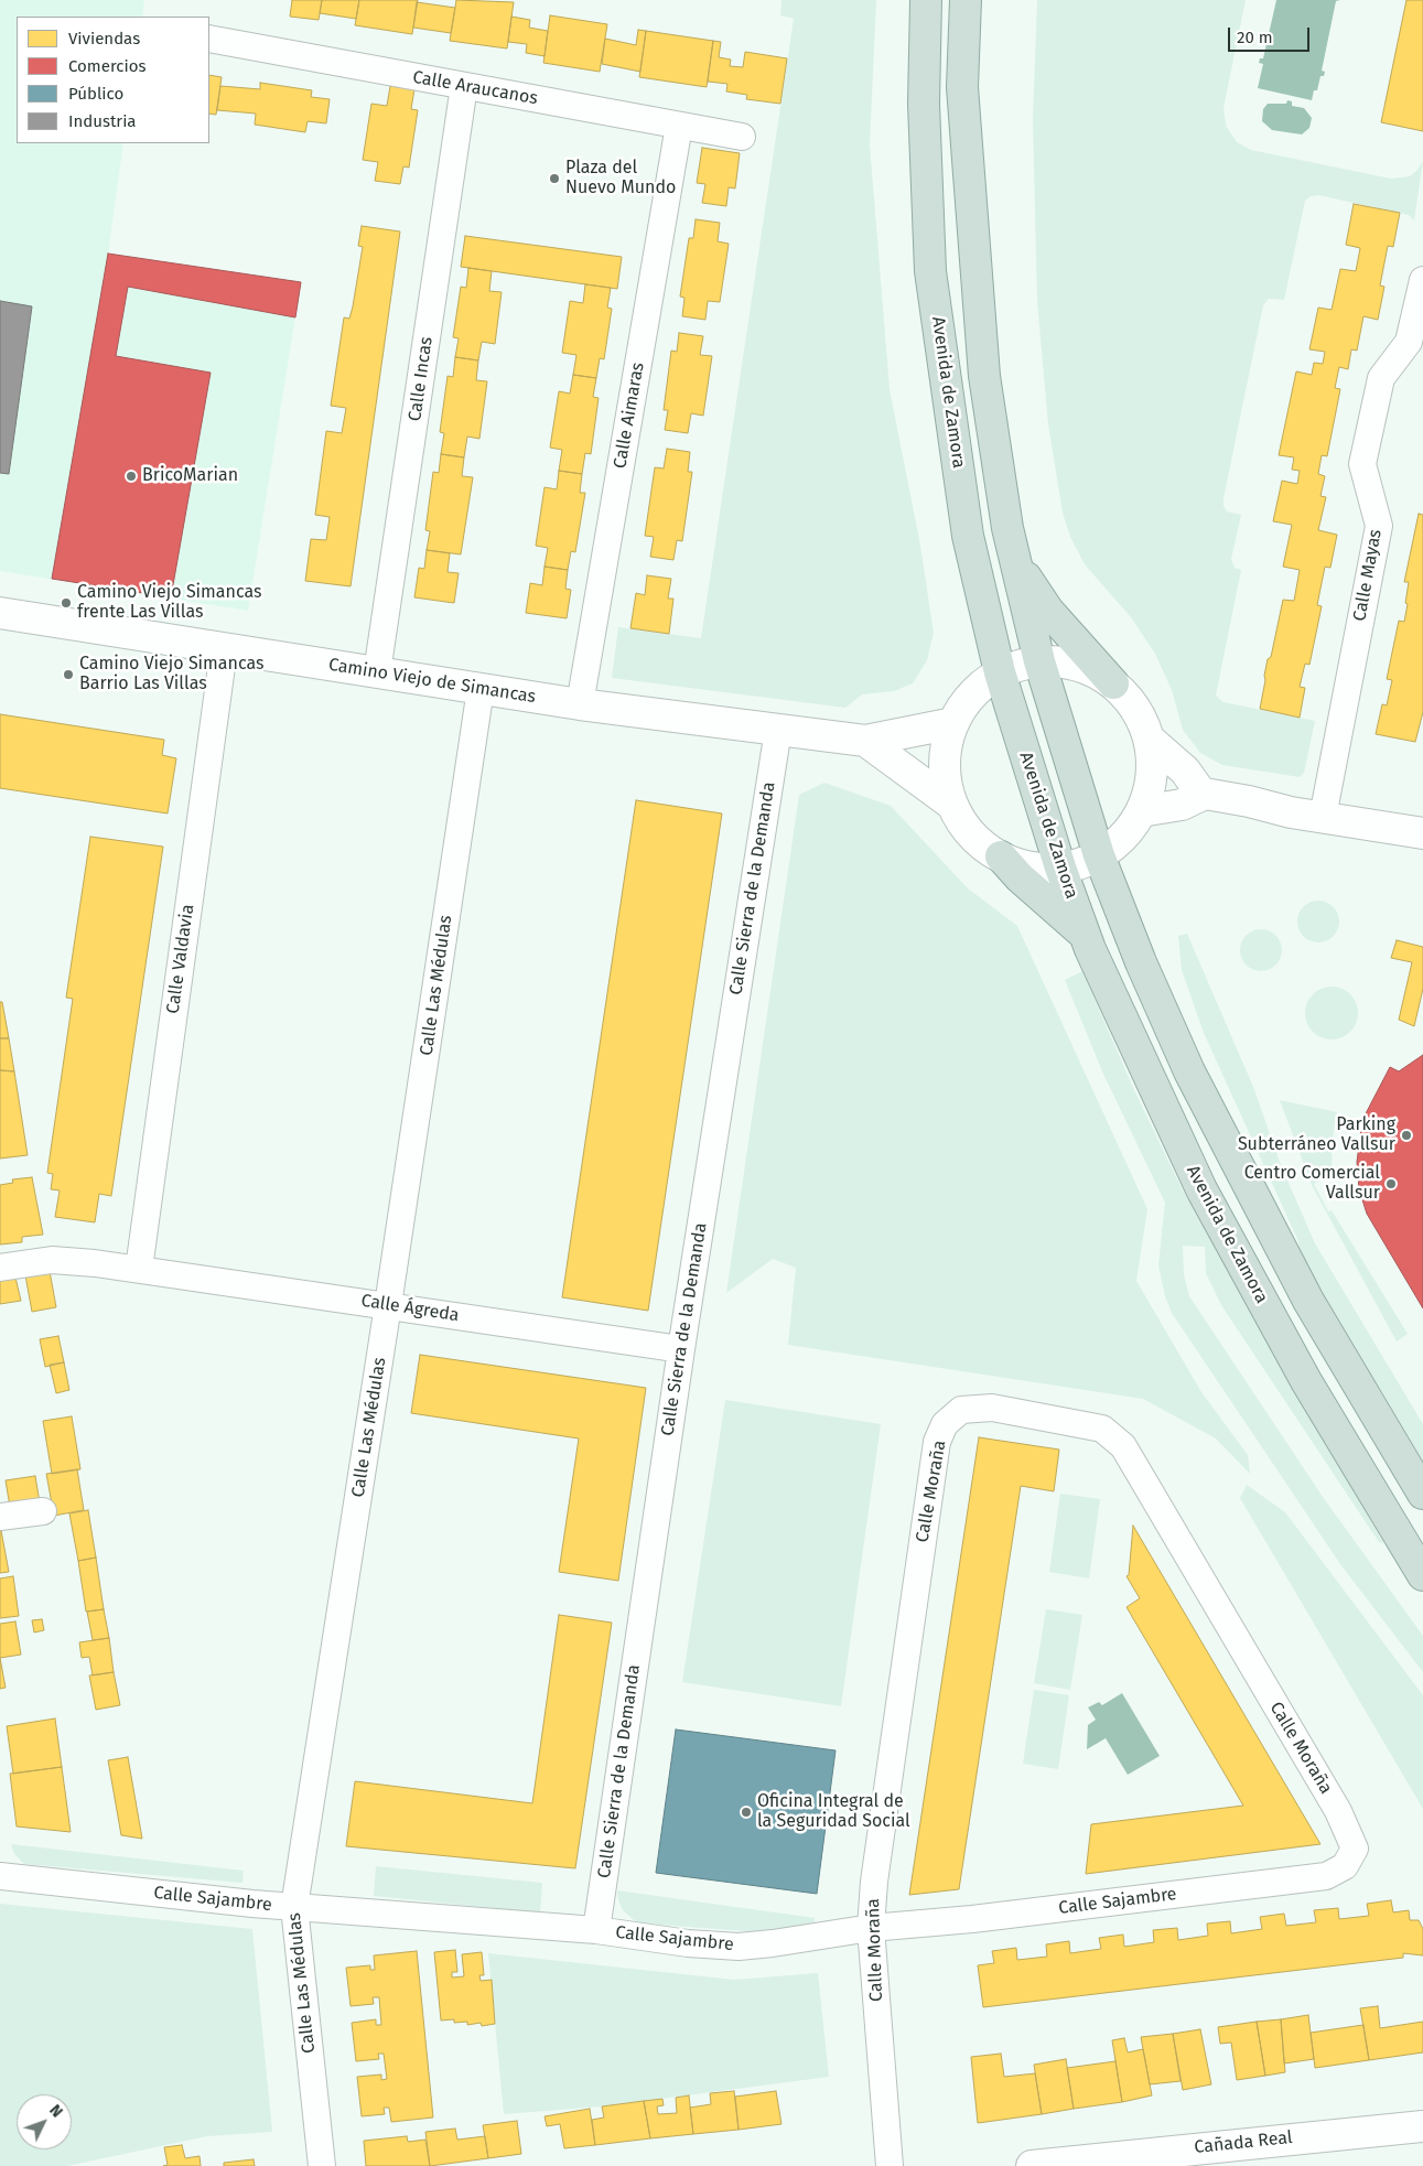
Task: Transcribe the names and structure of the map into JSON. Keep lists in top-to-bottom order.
{
  "streets": {
    "highway": ["Avenida de Zamora"],
    "main road": ["Camino Viejo de Simancas", "Cañada Real"],
    "street": [
      "Calle Araucanos",
      "Calle Incas",
      "Calle Aimaras",
      "Calle Mayas",
      "Calle Sierra de la Demanda",
      "Calle Valdavia",
      "Calle Las Médulas",
      "Calle Ágreda",
      "Calle Moraña",
      "Calle Sajambre"
    ]
  },
  "crossings": [
    ["Calle Araucanos", "Calle Incas"],
    ["Calle Araucanos", "Calle Aimaras"],
    ["Calle Incas", "Camino Viejo de Simancas"],
    ["Calle Aimaras", "Camino Viejo de Simancas"],
    ["Camino Viejo de Simancas", "Calle Sierra de la Demanda"],
    ["Camino Viejo de Simancas", "Calle Valdavia"],
    ["Camino Viejo de Simancas", "Calle Las Médulas"],
    ["Calle Sierra de la Demanda", "Calle Ágreda"],
    ["Calle Sierra de la Demanda", "Calle Sajambre"],
    ["Calle Valdavia", "Calle Ágreda"],
    ["Calle Las Médulas", "Calle Ágreda"],
    ["Calle Las Médulas", "Calle Sajambre"],
    ["Calle Moraña", "Calle Sajambre"]
  ],
  "places": [
    "Plaza del Nuevo Mundo",
    "BricoMarian",
    "Camino Viejo Simancas frente Las Villas",
    "Camino Viejo Simancas Barrio Las Villas",
    "Parking Subterráneo Vallsur",
    "Centro Comercial Vallsur",
    "Oficina Integral de la Seguridad Social"
  ],
  "legend": [
    "Viviendas",
    "Comercios",
    "Público",
    "Industria"
  ],
  "scale_bar": "20 m",
  "north": "top right"
}
